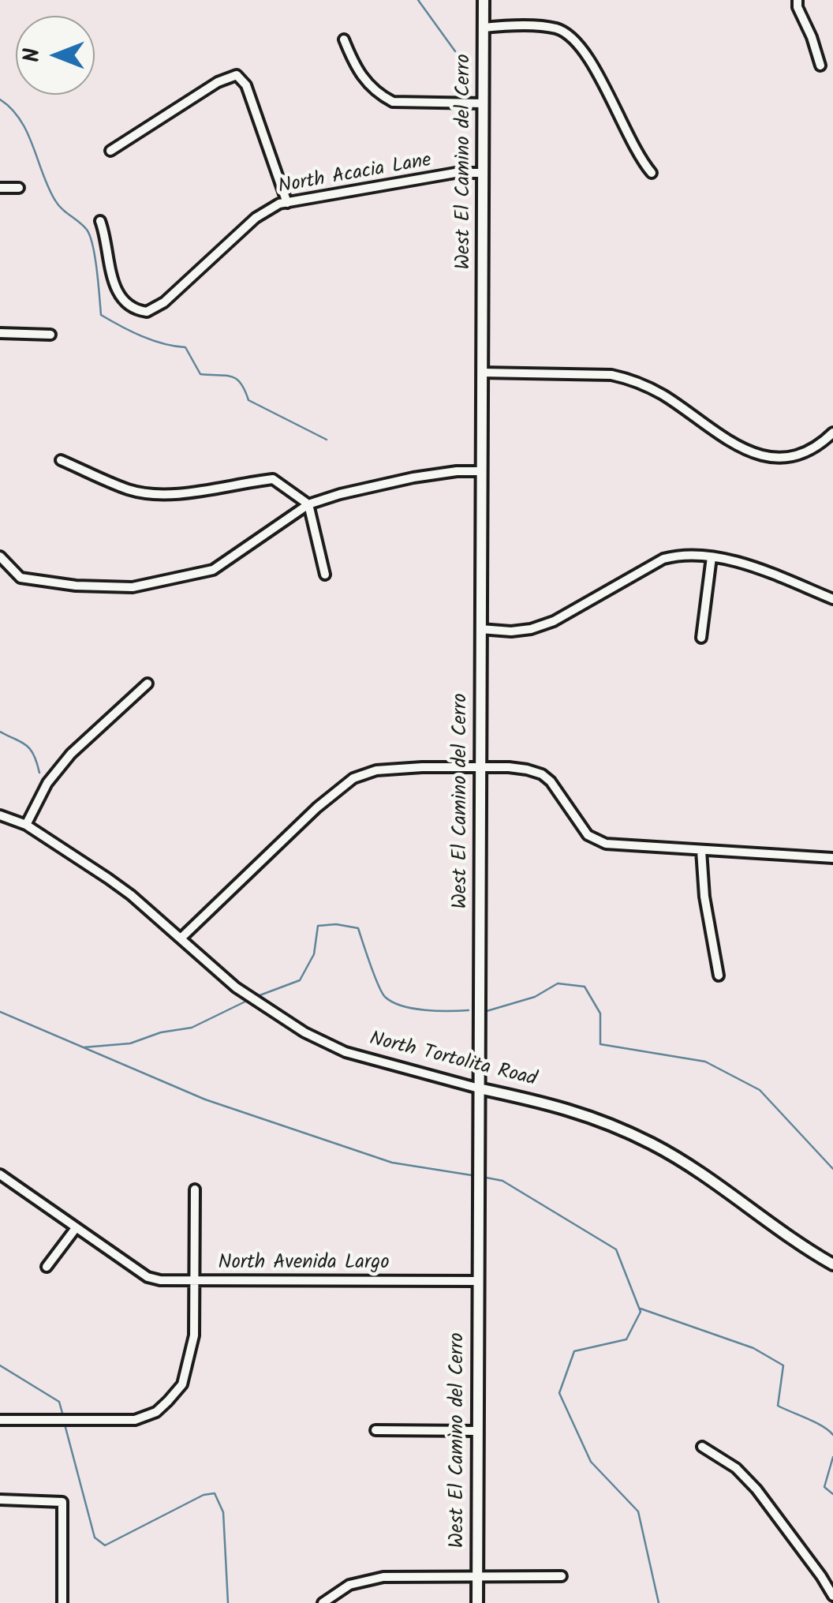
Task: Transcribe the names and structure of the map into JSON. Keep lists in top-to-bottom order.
{
  "streets": {
    "street": [
      "West El Camino del Cerro",
      "North Acacia Lane",
      "North Tortolita Road",
      "North Avenida Largo"
    ]
  },
  "crossings": [
    ["West El Camino del Cerro", "North Acacia Lane"],
    ["West El Camino del Cerro", "North Tortolita Road"],
    ["West El Camino del Cerro", "North Avenida Largo"]
  ],
  "north": "left"
}
